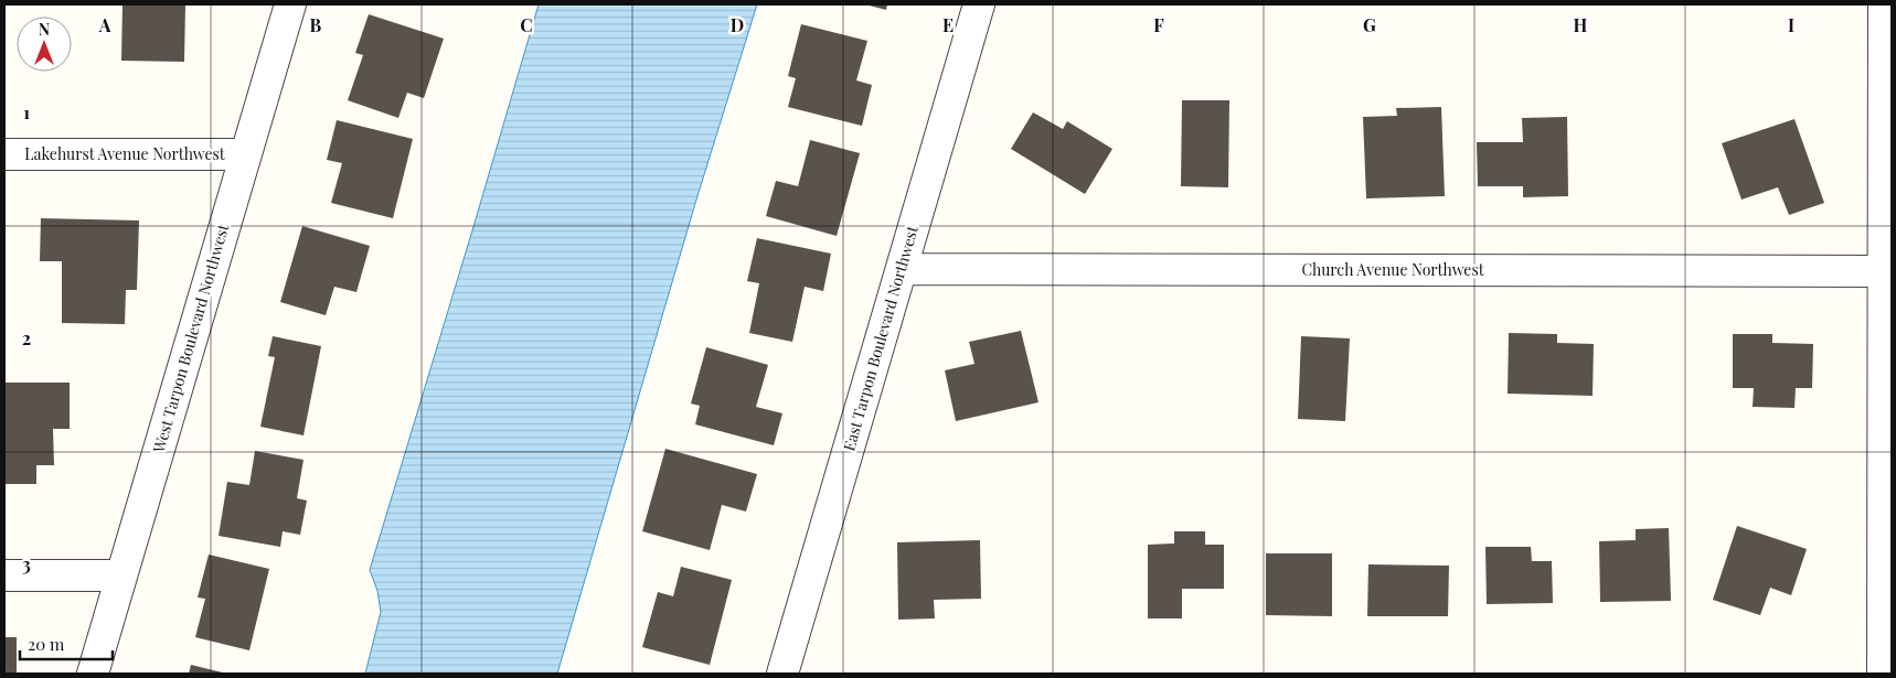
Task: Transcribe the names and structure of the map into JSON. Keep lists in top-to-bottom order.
{
  "streets": {
    "street": [
      "Lakehurst Avenue Northwest",
      "Church Avenue Northwest",
      "West Tarpon Boulevard Northwest",
      "East Tarpon Boulevard Northwest"
    ]
  },
  "crossings": [
    ["Lakehurst Avenue Northwest", "West Tarpon Boulevard Northwest"],
    ["Church Avenue Northwest", "East Tarpon Boulevard Northwest"]
  ],
  "scale_bar": "20 m",
  "north": "top",
  "grid": {
    "columns": [
      "A",
      "B",
      "C",
      "D",
      "E",
      "F",
      "G",
      "H",
      "I"
    ],
    "rows": ["1", "2", "3"]
  }
}
